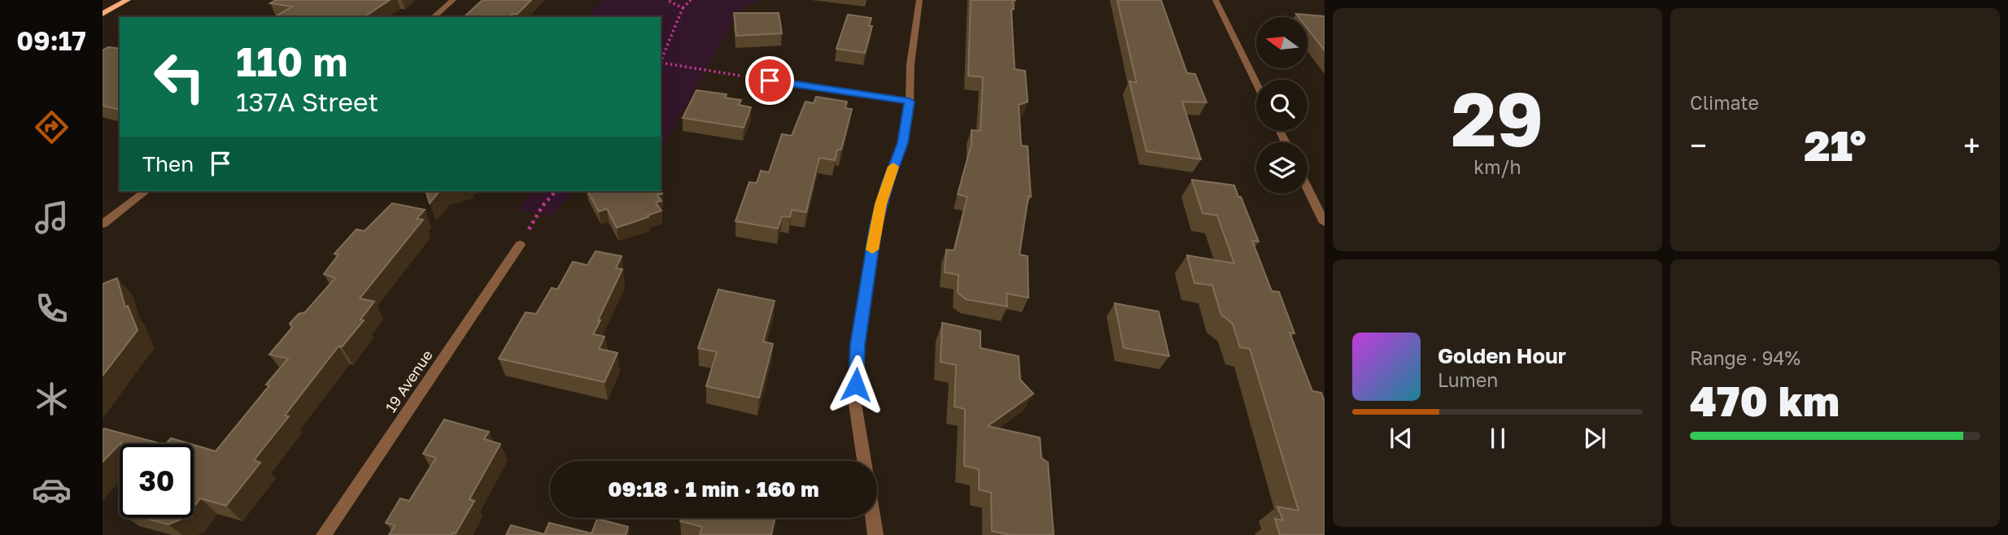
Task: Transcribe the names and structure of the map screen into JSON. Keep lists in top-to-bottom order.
{
  "streets": {
    "street": ["19 Avenue"]
  },
  "north": "left",
  "page": {
    "tabs": "09:17",
    "tile": [
      ["29", "km/h"],
      "Climate",
      ["Range · 94%", "470 km"]
    ],
    "turn": ["110 m", "137A Street"],
    "heat": ["−", "21°", "+"],
    "then": "Then",
    "song": ["Golden Hour", "Lumen"],
    "limit": "30",
    "trip": "09:18 · 1 min · 160 m"
  }
}
